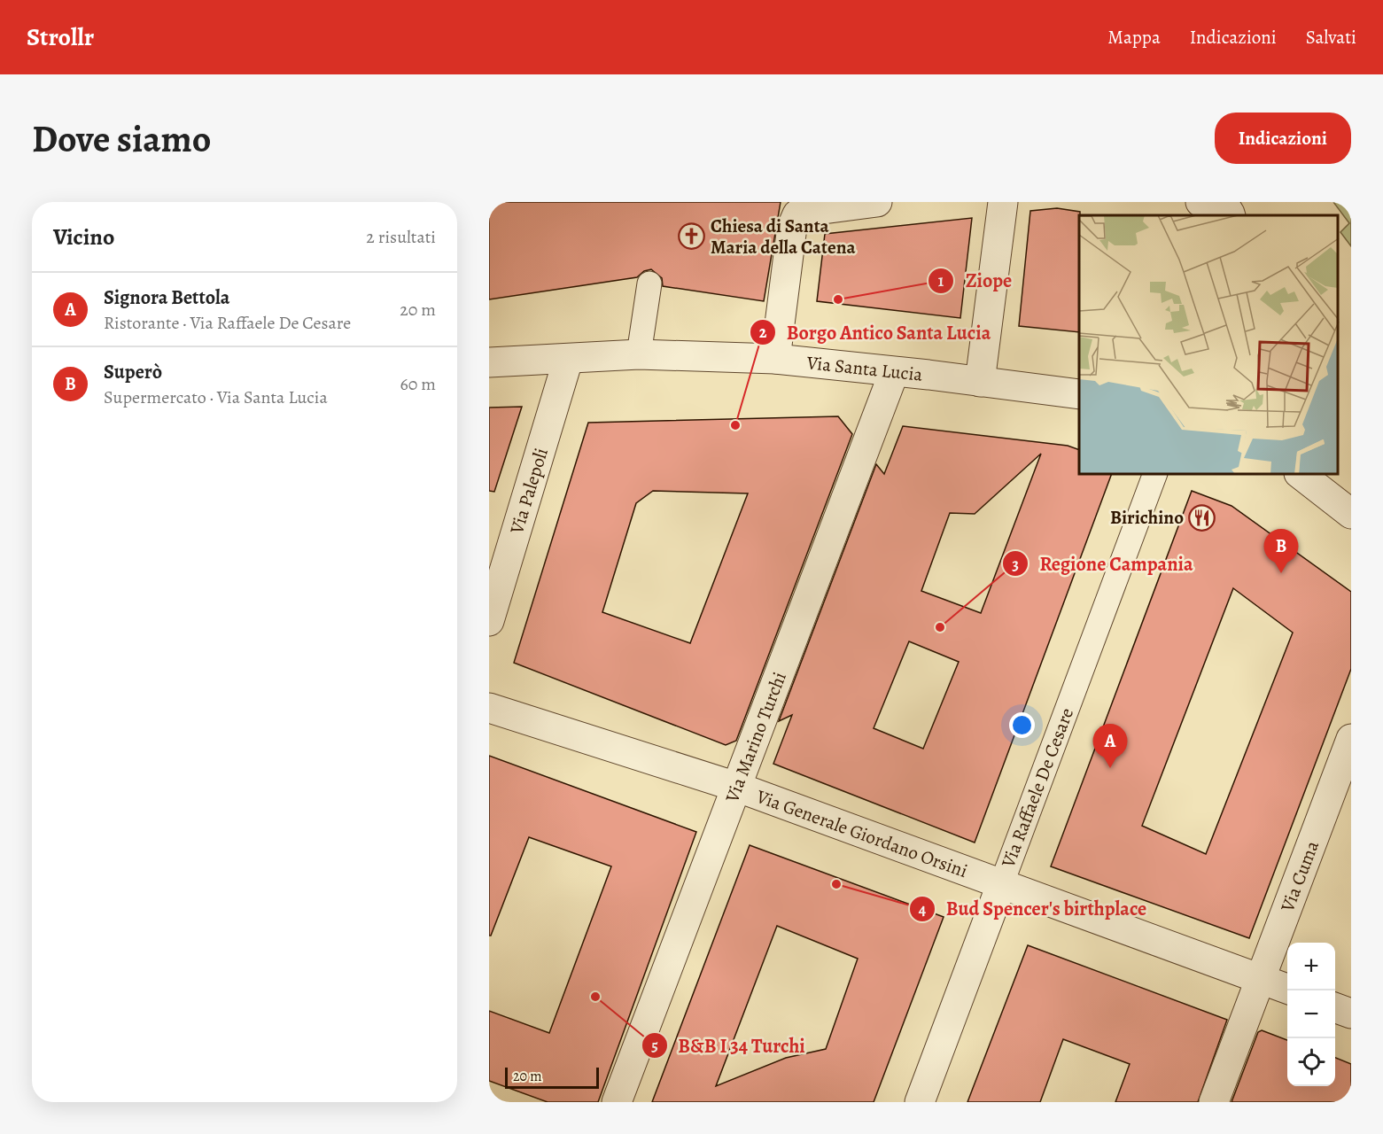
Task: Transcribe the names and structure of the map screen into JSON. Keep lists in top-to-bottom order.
{
  "streets": {
    "street": [
      "Via Santa Lucia",
      "Via Palepoli",
      "Via Marino Turchi",
      "Via Raffaele De Cesare",
      "Via Generale Giordano Orsini",
      "Via Cuma"
    ]
  },
  "crossings": [
    ["Via Santa Lucia", "Via Palepoli"],
    ["Via Santa Lucia", "Via Marino Turchi"],
    ["Via Marino Turchi", "Via Generale Giordano Orsini"],
    ["Via Raffaele De Cesare", "Via Generale Giordano Orsini"],
    ["Via Generale Giordano Orsini", "Via Cuma"]
  ],
  "places": {
    "church": ["Chiesa di Santa Maria della Catena"],
    "other": [
      "Ziope",
      "Borgo Antico Santa Lucia",
      "Regione Campania",
      "Bud Spencer's birthplace",
      "B&B I 34 Turchi"
    ],
    "restaurant": ["Birichino"]
  },
  "scale_bar": "20 m",
  "page": {
    "header": "Strollr",
    "nav": ["Mappa", "Indicazioni", "Salvati"],
    "buttons": "Indicazioni",
    "title": "Dove siamo",
    "heading": ["Vicino", "2 risultati"],
    "list": [
      {
        "mark": "A",
        "name": "Signora Bettola",
        "note": "Ristorante · Via Raffaele De Cesare",
        "value": "20 m"
      },
      {
        "mark": "B",
        "name": "Superò",
        "note": "Supermercato · Via Santa Lucia",
        "value": "60 m"
      }
    ],
    "pins": ["B", "A"],
    "map_buttons": ["+", "−"],
    "scale": "20 m"
  }
}
